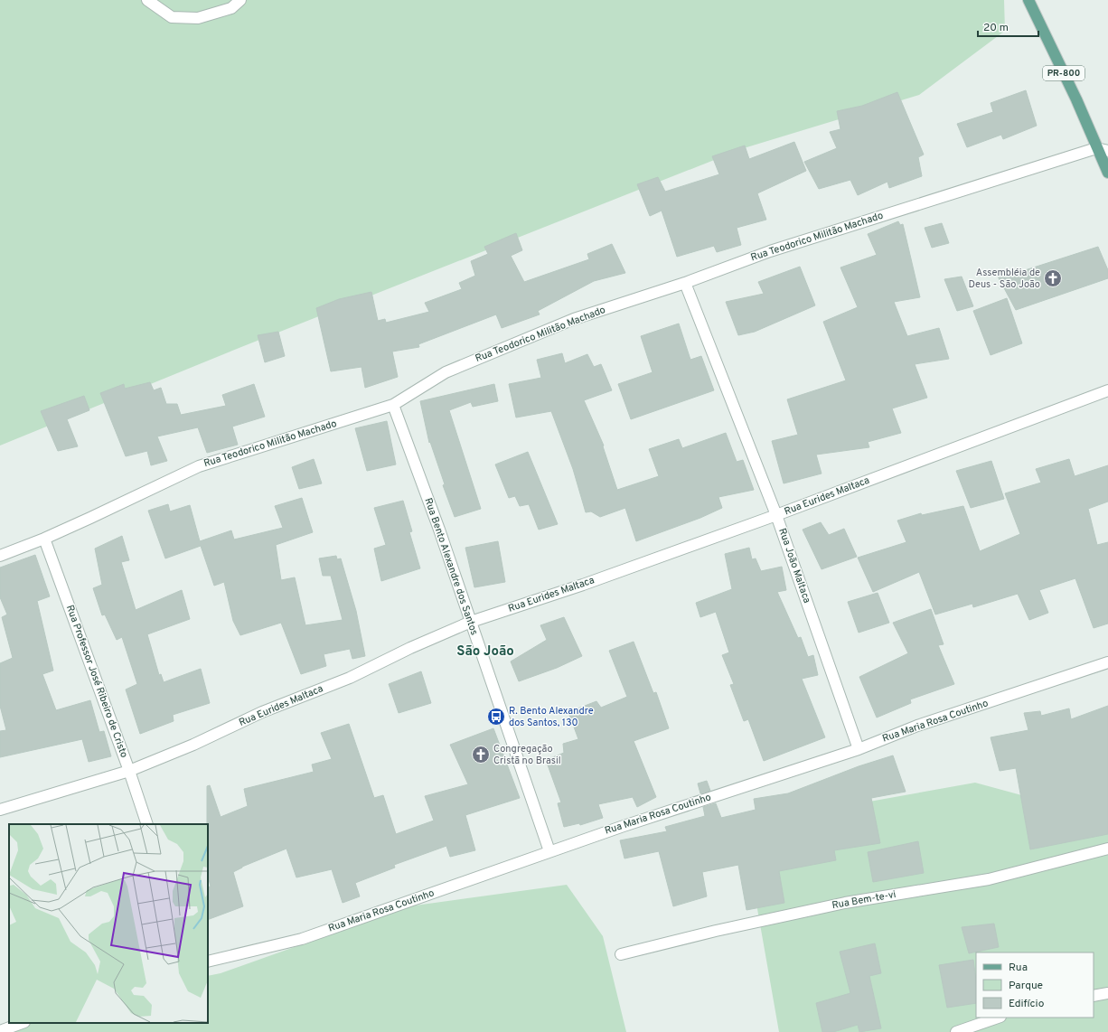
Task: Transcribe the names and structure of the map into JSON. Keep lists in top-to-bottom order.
{
  "streets": {
    "main road": ["PR-800"],
    "street": [
      "Rua Teodorico Militão Machado",
      "Rua Eurides Maltaca",
      "Rua João Maltaca",
      "Rua Bento Alexandre dos Santos",
      "Rua Professor José Ribeiro de Cristo",
      "Rua Maria Rosa Coutinho",
      "Rua Bem-te-vi"
    ]
  },
  "crossings": [
    ["PR-800", "Rua Teodorico Militão Machado"],
    ["Rua Teodorico Militão Machado", "Rua João Maltaca"],
    ["Rua Teodorico Militão Machado", "Rua Bento Alexandre dos Santos"],
    ["Rua Teodorico Militão Machado", "Rua Professor José Ribeiro de Cristo"],
    ["Rua Eurides Maltaca", "Rua João Maltaca"],
    ["Rua Eurides Maltaca", "Rua Bento Alexandre dos Santos"],
    ["Rua Eurides Maltaca", "Rua Professor José Ribeiro de Cristo"],
    ["Rua João Maltaca", "Rua Maria Rosa Coutinho"],
    ["Rua Bento Alexandre dos Santos", "Rua Maria Rosa Coutinho"]
  ],
  "districts": ["São João"],
  "places": {
    "church": ["Assembléia de Deus - São João", "Congregação Cristã no Brasil"],
    "bus stop": ["R. Bento Alexandre dos Santos, 130"]
  },
  "legend": ["Rua", "Parque", "Edifício"],
  "scale_bar": "20 m"
}
